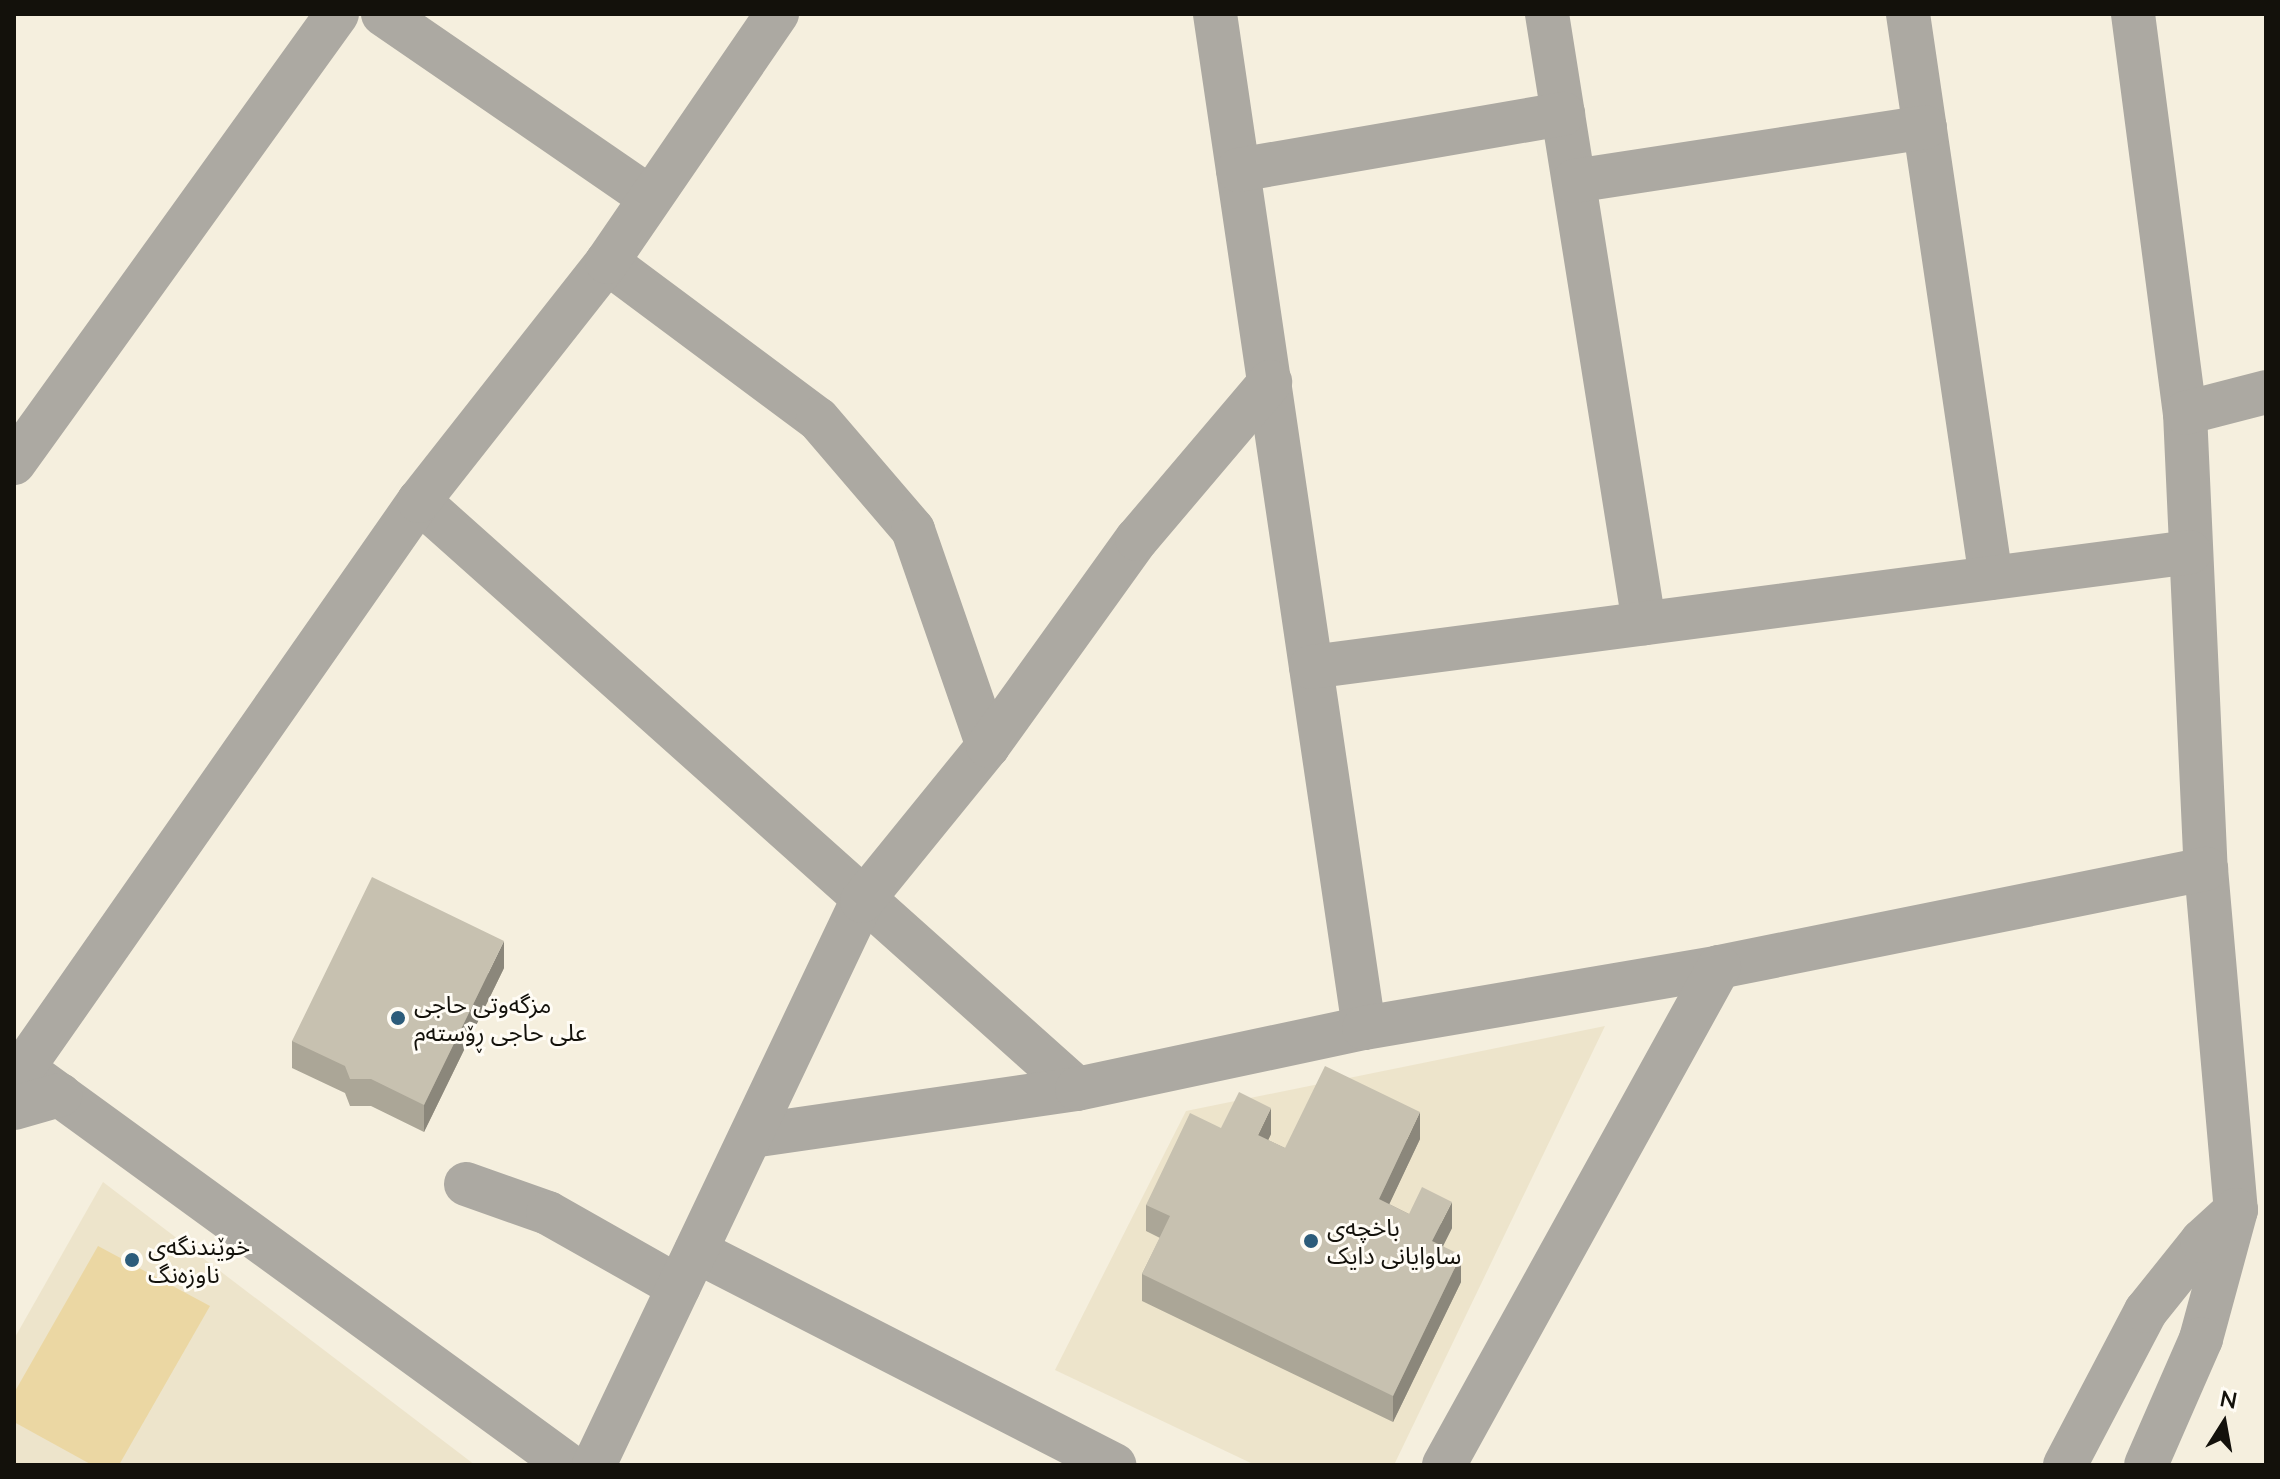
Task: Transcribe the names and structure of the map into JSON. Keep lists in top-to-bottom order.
{
  "places": ["مزگەوتی حاجی علی حاجی ڕۆستەم", "باخچەی ساوایانی دایک", "خوێندنگەی ناوزەنگ"],
  "north": "top"
}
